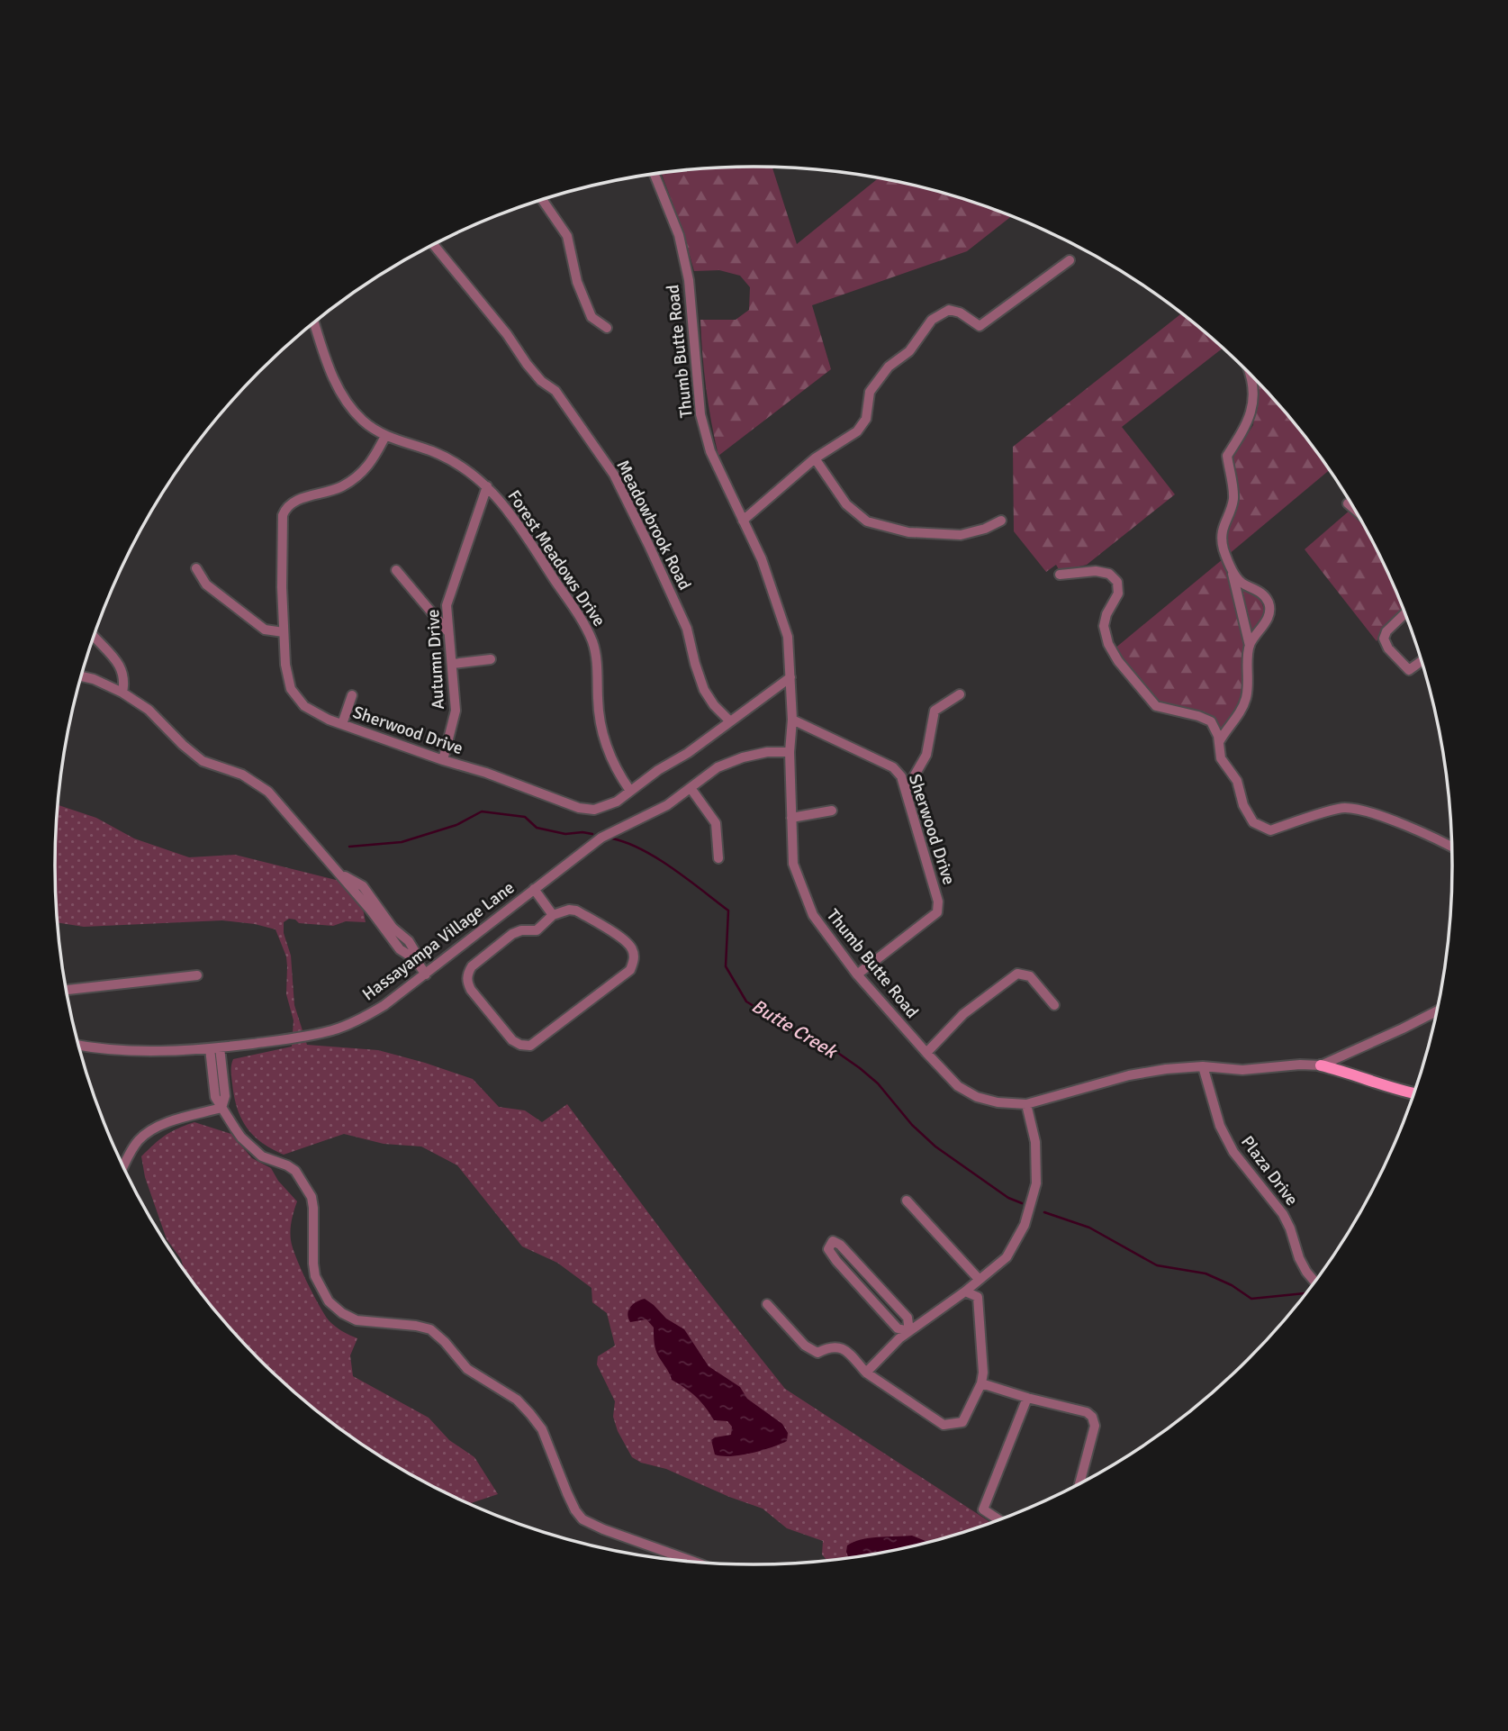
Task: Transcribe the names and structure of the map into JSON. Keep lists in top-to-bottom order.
{
  "streets": {
    "street": [
      "Thumb Butte Road",
      "Meadowbrook Road",
      "Forest Meadows Drive",
      "Autumn Drive",
      "Sherwood Drive",
      "Hassayampa Village Lane",
      "Plaza Drive"
    ]
  },
  "crossings": [
    ["Thumb Butte Road", "Sherwood Drive"],
    ["Thumb Butte Road", "Hassayampa Village Lane"],
    ["Thumb Butte Road", "Plaza Drive"],
    ["Meadowbrook Road", "Sherwood Drive"],
    ["Forest Meadows Drive", "Autumn Drive"],
    ["Forest Meadows Drive", "Sherwood Drive"],
    ["Autumn Drive", "Sherwood Drive"]
  ],
  "water": ["Butte Creek"]
}
